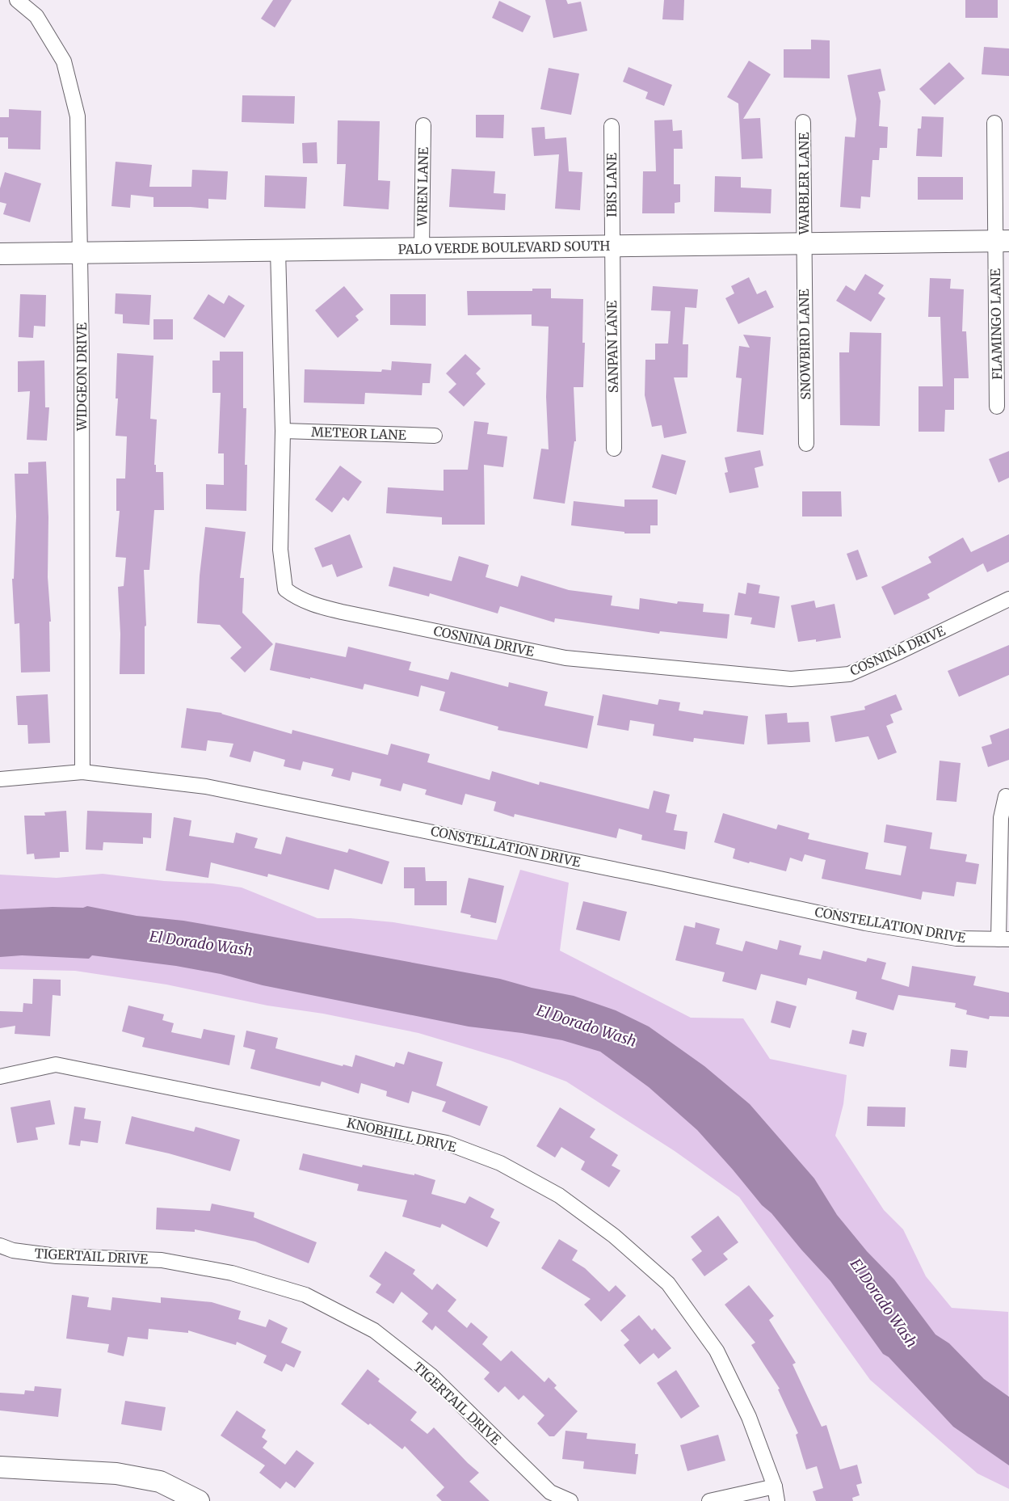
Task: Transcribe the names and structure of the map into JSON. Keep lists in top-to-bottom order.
{
  "streets": {
    "main road": ["PALO VERDE BOULEVARD SOUTH"],
    "street": [
      "WARBLER LANE",
      "IBIS LANE",
      "WREN LANE",
      "FLAMINGO LANE",
      "SNOWBIRD LANE",
      "SANPAN LANE",
      "WIDGEON DRIVE",
      "METEOR LANE",
      "COSNINA DRIVE",
      "CONSTELLATION DRIVE",
      "KNOBHILL DRIVE",
      "TIGERTAIL DRIVE"
    ]
  },
  "crossings": [
    ["WARBLER LANE", "PALO VERDE BOULEVARD SOUTH"],
    ["WARBLER LANE", "SNOWBIRD LANE"],
    ["IBIS LANE", "PALO VERDE BOULEVARD SOUTH"],
    ["IBIS LANE", "SANPAN LANE"],
    ["WREN LANE", "PALO VERDE BOULEVARD SOUTH"],
    ["PALO VERDE BOULEVARD SOUTH", "FLAMINGO LANE"],
    ["PALO VERDE BOULEVARD SOUTH", "SNOWBIRD LANE"],
    ["PALO VERDE BOULEVARD SOUTH", "SANPAN LANE"],
    ["PALO VERDE BOULEVARD SOUTH", "WIDGEON DRIVE"],
    ["PALO VERDE BOULEVARD SOUTH", "COSNINA DRIVE"],
    ["WIDGEON DRIVE", "CONSTELLATION DRIVE"],
    ["METEOR LANE", "COSNINA DRIVE"]
  ],
  "water": ["El Dorado Wash"]
}
